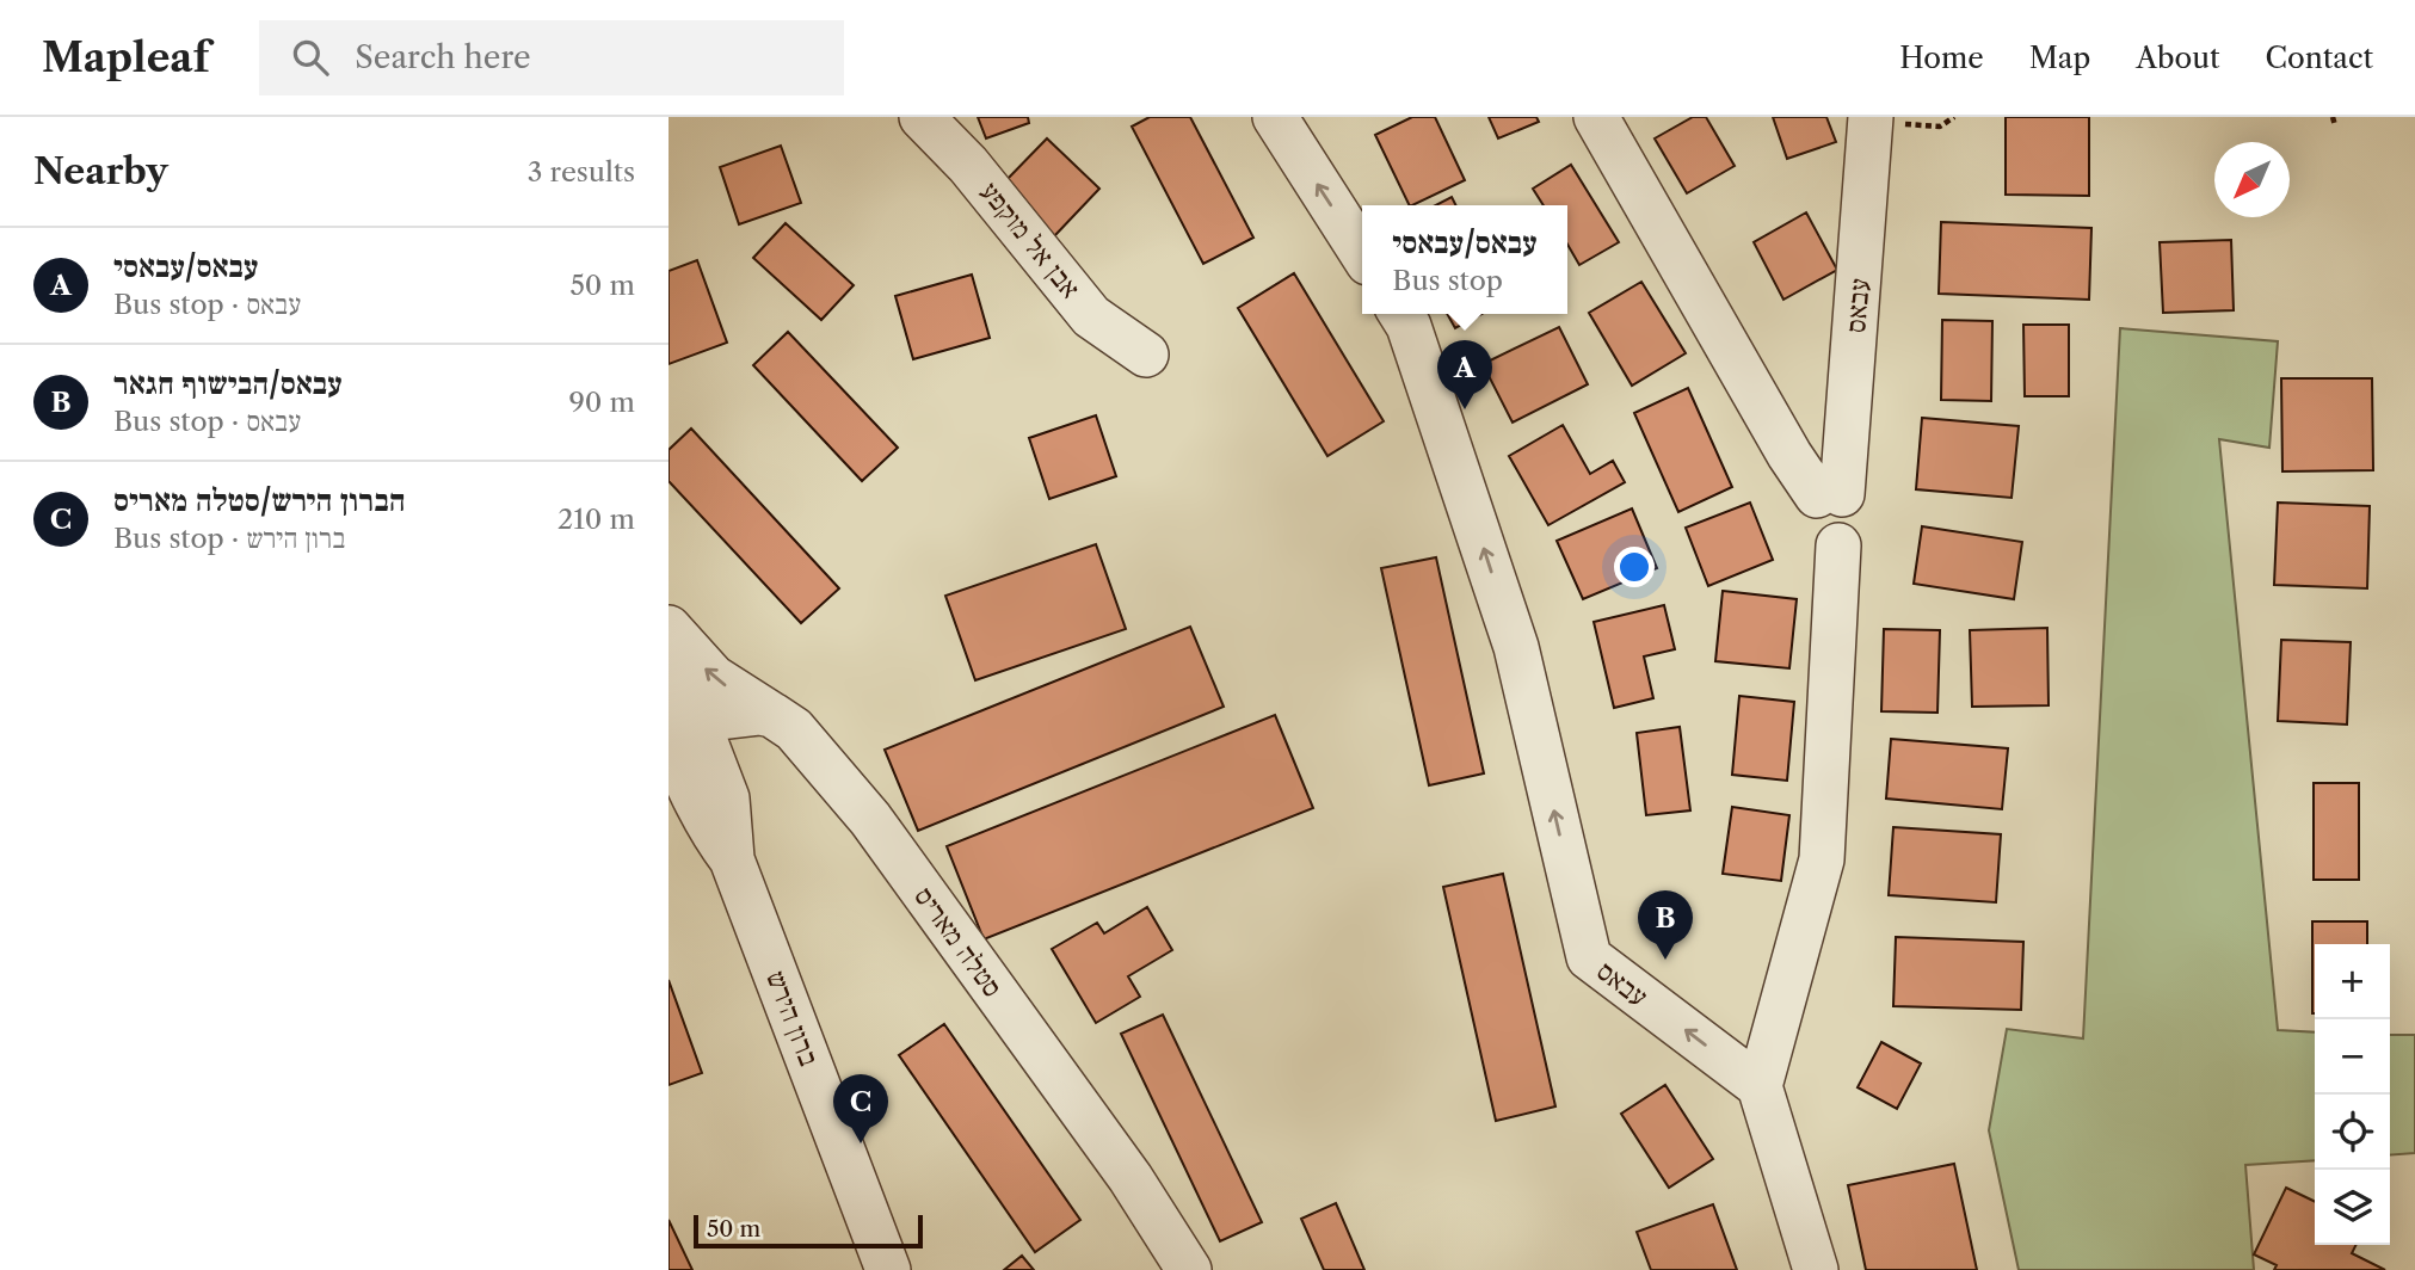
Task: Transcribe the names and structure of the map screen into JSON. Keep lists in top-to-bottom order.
{
  "streets": {
    "street": [
      "אבן אל מוקפע",
      "עבאס",
      "סטלה מאריס",
      "ברון הירש"
    ]
  },
  "scale_bar": "50 m",
  "north": "bottom left",
  "page": {
    "header": "Mapleaf",
    "search": "Search here",
    "nav": [
      "Home",
      "Map",
      "About",
      "Contact"
    ],
    "heading": ["Nearby", "3 results"],
    "popup": ["עבאס/עבאסי", "Bus stop"],
    "list": [
      {
        "mark": "A",
        "name": "עבאס/עבאסי",
        "note": "Bus stop · עבאס",
        "value": "50 m"
      },
      {
        "mark": "B",
        "name": "עבאס/הבישוף חגאר",
        "note": "Bus stop · עבאס",
        "value": "90 m"
      },
      {
        "mark": "C",
        "name": "הברון הירש/סטלה מאריס",
        "note": "Bus stop · ברון הירש",
        "value": "210 m"
      }
    ],
    "pins": ["A", "B", "C"],
    "map_buttons": ["+", "−"],
    "scale": "50 m"
  }
}
